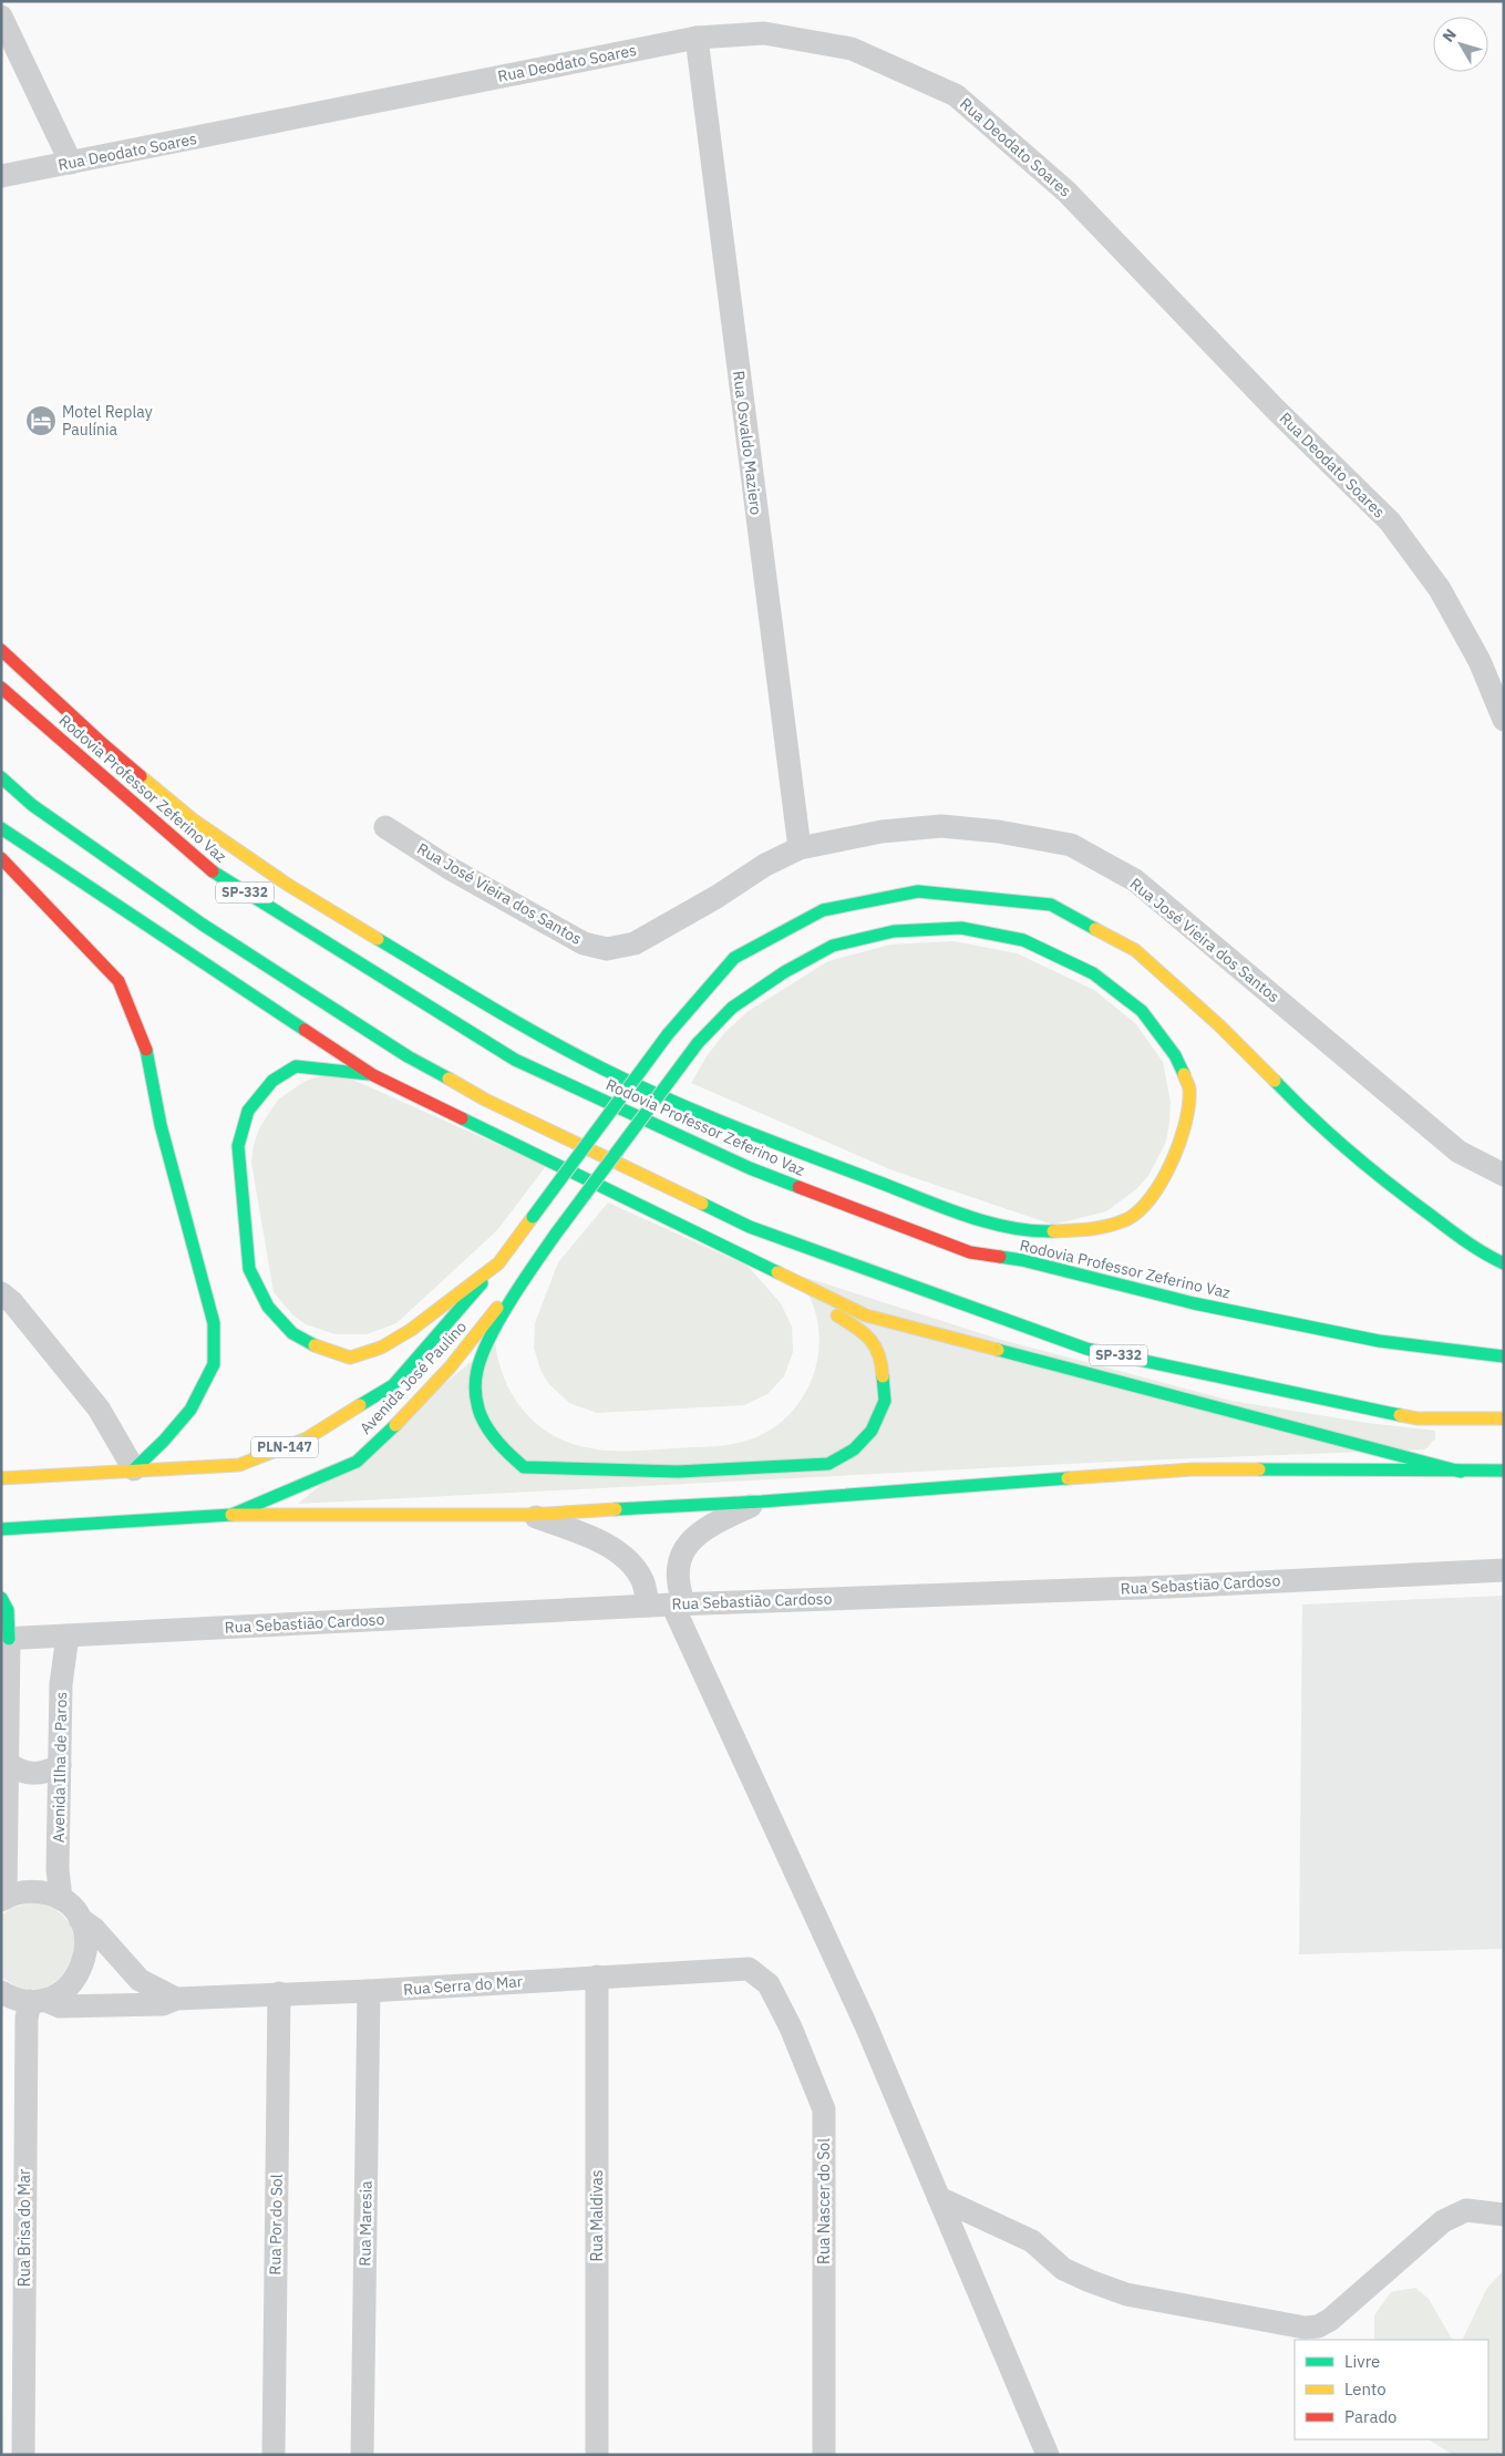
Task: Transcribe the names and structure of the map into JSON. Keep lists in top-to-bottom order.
{
  "streets": {
    "main road": [
      "Rodovia Professor Zeferino Vaz",
      "SP-332",
      "Avenida José Paulino",
      "PLN-147"
    ],
    "street": [
      "Rua Deodato Soares",
      "Rua Osvaldo Maziero",
      "Rua José Vieira dos Santos",
      "Rua Sebastião Cardoso",
      "Avenida Ilha de Paros",
      "Rua Serra do Mar",
      "Rua Nascer do Sol",
      "Rua Maldivas",
      "Rua Maresia",
      "Rua Por do Sol",
      "Rua Brisa do Mar"
    ]
  },
  "crossings": [
    ["Rua Deodato Soares", "Rua Osvaldo Maziero"],
    ["Rua Osvaldo Maziero", "Rua José Vieira dos Santos"],
    ["Rua Sebastião Cardoso", "Avenida Ilha de Paros"],
    ["Rua Serra do Mar", "Rua Nascer do Sol"],
    ["Rua Serra do Mar", "Rua Maldivas"],
    ["Rua Serra do Mar", "Rua Maresia"],
    ["Rua Serra do Mar", "Rua Por do Sol"],
    ["Rua Serra do Mar", "Rua Brisa do Mar"]
  ],
  "places": {
    "hotel": ["Motel Replay Paulínia"]
  },
  "legend": ["Livre", "Lento", "Parado"],
  "north": "top left"
}
